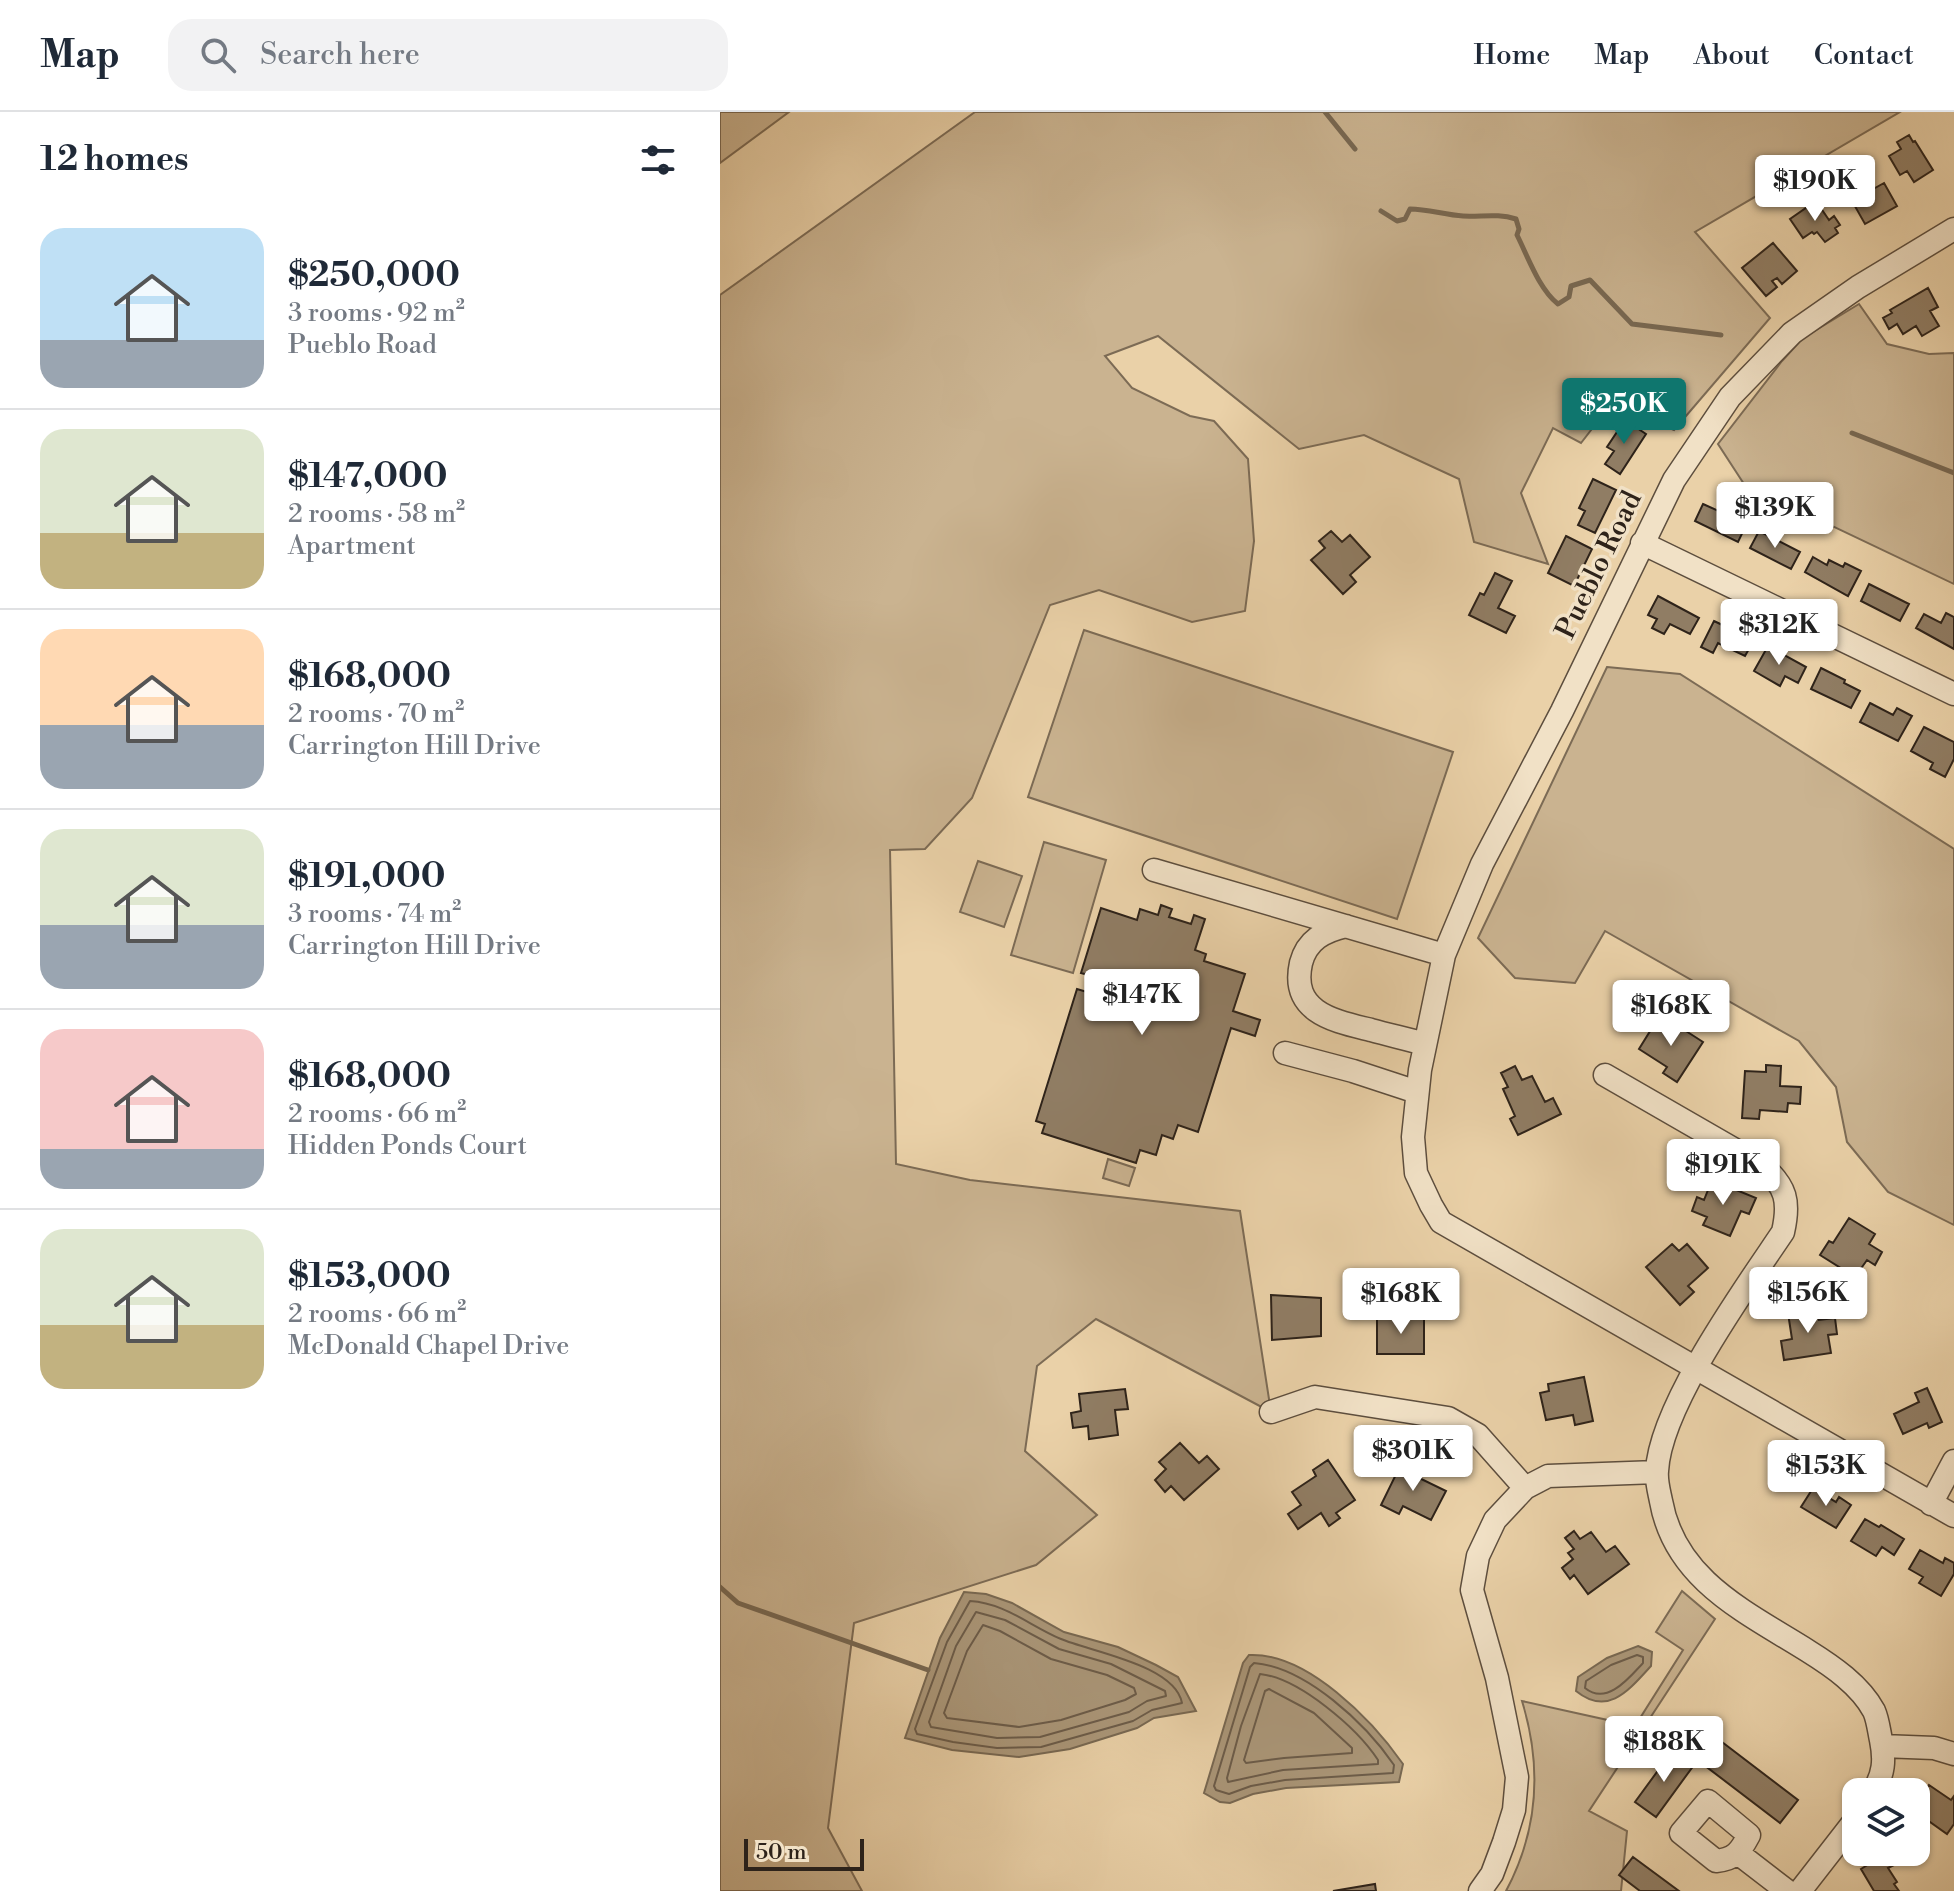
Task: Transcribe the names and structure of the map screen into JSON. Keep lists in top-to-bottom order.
{
  "streets": {
    "street": ["Pueblo Road"]
  },
  "scale_bar": "50 m",
  "page": {
    "header": "Map",
    "search": "Search here",
    "nav": [
      "Home",
      "Map",
      "About",
      "Contact"
    ],
    "heading": "12 homes",
    "price": [
      "$190K",
      "$250K",
      "$139K",
      "$312K",
      "$147K",
      "$168K",
      "$191K",
      "$156K",
      "$168K",
      "$301K",
      "$153K",
      "$188K"
    ],
    "list": [
      {
        "name": "$250,000",
        "note": "3 rooms · 92 m² · Pueblo Road"
      },
      {
        "name": "$147,000",
        "note": "2 rooms · 58 m² · Apartment"
      },
      {
        "name": "$168,000",
        "note": "2 rooms · 70 m² · Carrington Hill Drive"
      },
      {
        "name": "$191,000",
        "note": "3 rooms · 74 m² · Carrington Hill Drive"
      },
      {
        "name": "$168,000",
        "note": "2 rooms · 66 m² · Hidden Ponds Court"
      },
      {
        "name": "$153,000",
        "note": "2 rooms · 66 m² · McDonald Chapel Drive"
      }
    ],
    "scale": "50 m"
  }
}
